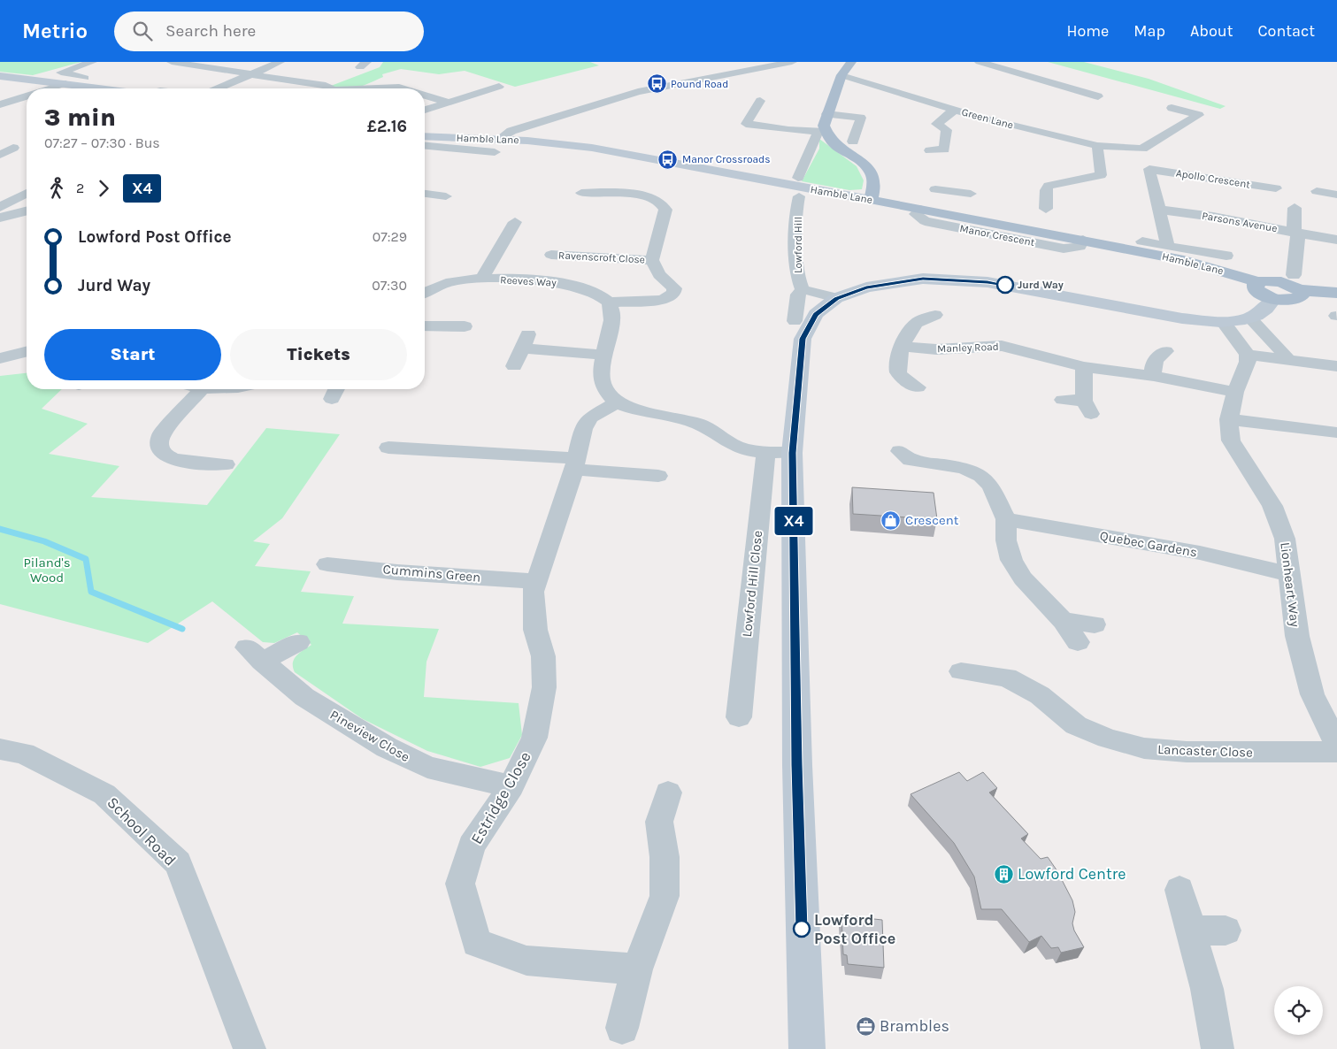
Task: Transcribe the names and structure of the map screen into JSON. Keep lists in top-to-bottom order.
{
  "streets": {
    "main road": ["Hamble Lane"],
    "street": [
      "Green Lane",
      "Apollo Crescent",
      "Parsons Avenue",
      "Manor Crescent",
      "Lowford Hill",
      "Ravenscroft Close",
      "Reeves Way",
      "Manley Road",
      "Quebec Gardens",
      "Cummins Green",
      "Lowford Hill Close",
      "Lionheart Way",
      "Pineview Close",
      "Lancaster Close",
      "Estridge Close",
      "School Road"
    ]
  },
  "crossings": [
    ["Hamble Lane", "Manor Crescent"],
    ["Apollo Crescent", "Parsons Avenue"],
    ["Ravenscroft Close", "Reeves Way"],
    ["Manley Road", "Lionheart Way"],
    ["Quebec Gardens", "Lionheart Way"],
    ["Cummins Green", "Estridge Close"],
    ["Pineview Close", "Estridge Close"]
  ],
  "parks": ["Piland's Wood"],
  "places": {
    "bus stop": ["Pound Road", "Manor Crossroads"],
    "other": ["Jurd Way", "Lowford Post Office"],
    "shop": ["Crescent"],
    "building": ["Lowford Centre"],
    "office": ["Brambles"]
  },
  "lines": ["bus line X4"],
  "page": {
    "header": "Metrio",
    "search": "Search here",
    "nav": [
      "Home",
      "Map",
      "About",
      "Contact"
    ],
    "on_map": "X4",
    "heading": ["3 min", "07:27 – 07:30 · Bus", "£2.16"],
    "legs": ["2", "X4"],
    "list": [
      {
        "name": "Lowford Post Office",
        "value": "07:29"
      },
      {
        "name": "Jurd Way",
        "value": "07:30"
      }
    ],
    "buttons": ["Start", "Tickets"]
  }
}
